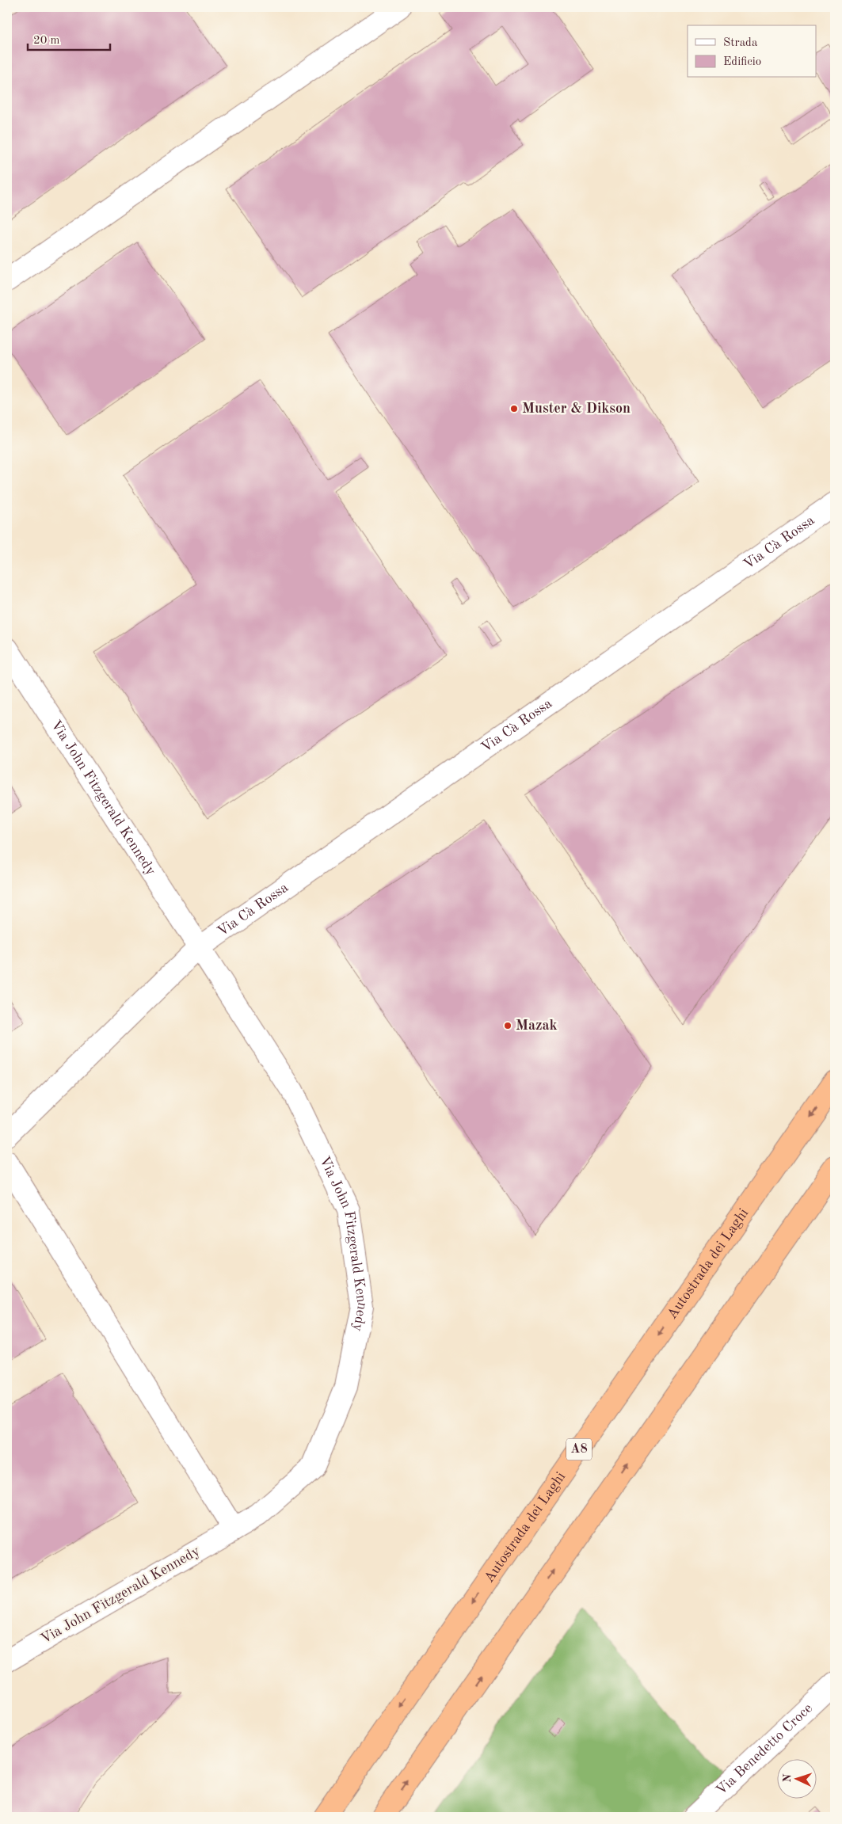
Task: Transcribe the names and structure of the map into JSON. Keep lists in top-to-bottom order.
{
  "streets": {
    "highway": ["Autostrada dei Laghi", "A8"],
    "street": ["Via Cà Rossa", "Via John Fitzgerald Kennedy", "Via Benedetto Croce"]
  },
  "crossings": [
    ["Via Cà Rossa", "Via John Fitzgerald Kennedy"]
  ],
  "places": ["Muster & Dikson", "Mazak"],
  "legend": ["Strada", "Edificio"],
  "scale_bar": "20 m",
  "north": "left"
}
